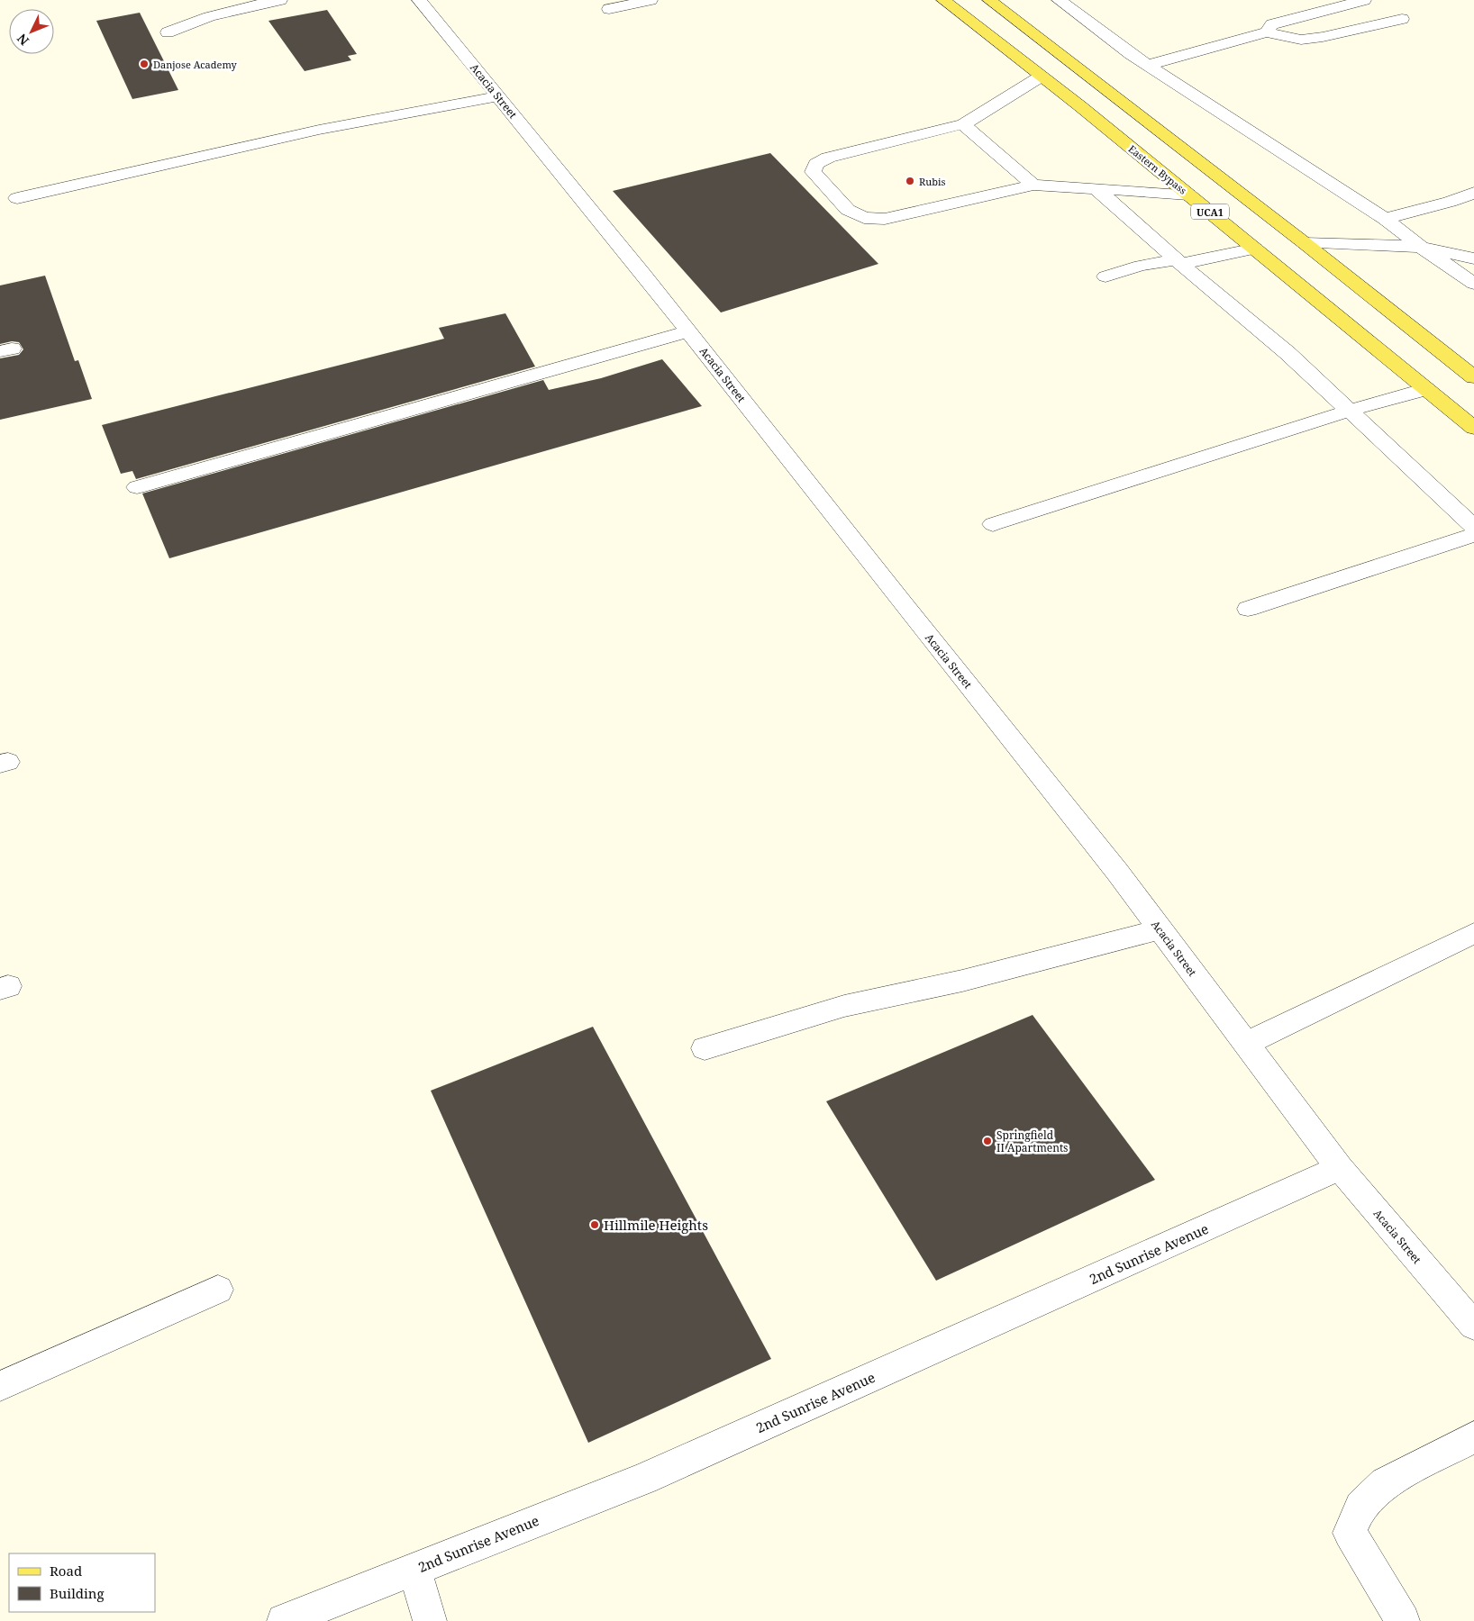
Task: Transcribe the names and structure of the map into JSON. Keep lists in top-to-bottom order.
{
  "streets": {
    "main road": ["Eastern Bypass", "UCA1"],
    "street": ["Acacia Street", "2nd Sunrise Avenue"]
  },
  "crossings": [
    ["Acacia Street", "2nd Sunrise Avenue"]
  ],
  "places": [
    "Danjose Academy",
    "Rubis",
    "Springfield II Apartments",
    "Hillmile Heights"
  ],
  "legend": ["Road", "Building"],
  "north": "bottom left"
}
